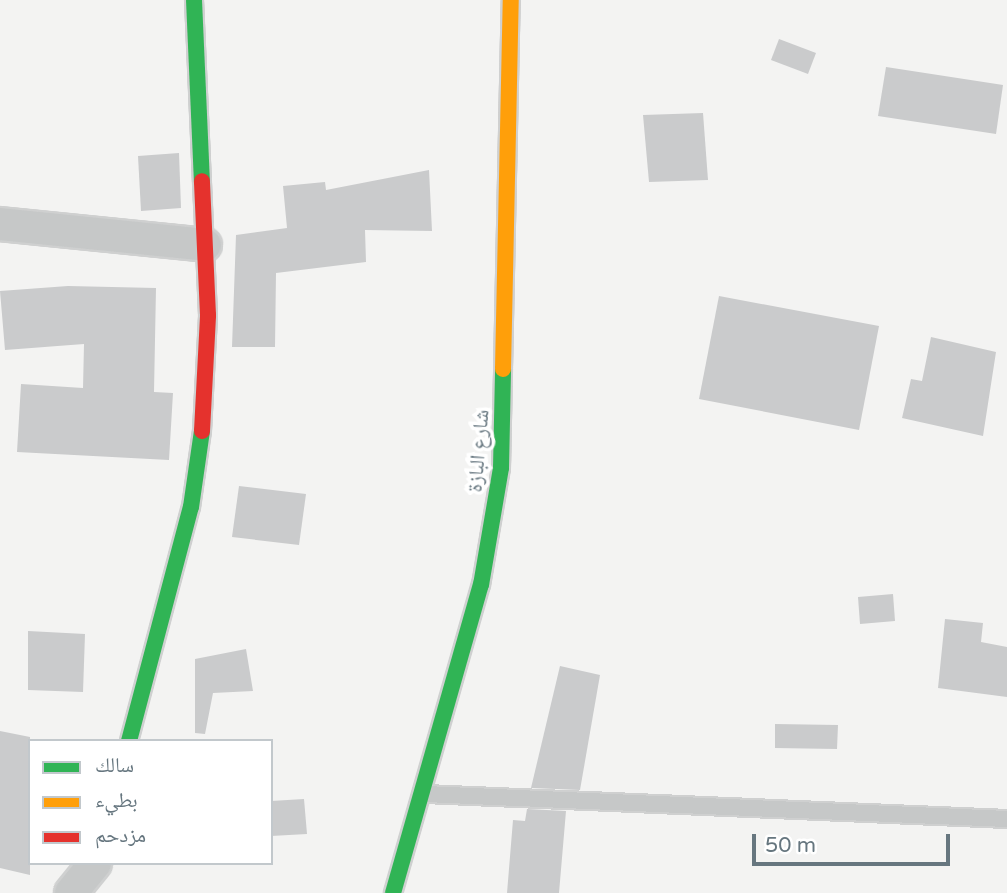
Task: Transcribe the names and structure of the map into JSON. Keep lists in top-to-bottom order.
{
  "streets": {
    "main road": ["شارع البازة"]
  },
  "legend": ["سالك", "بطيء", "مزدحم"],
  "scale_bar": "50 m"
}
